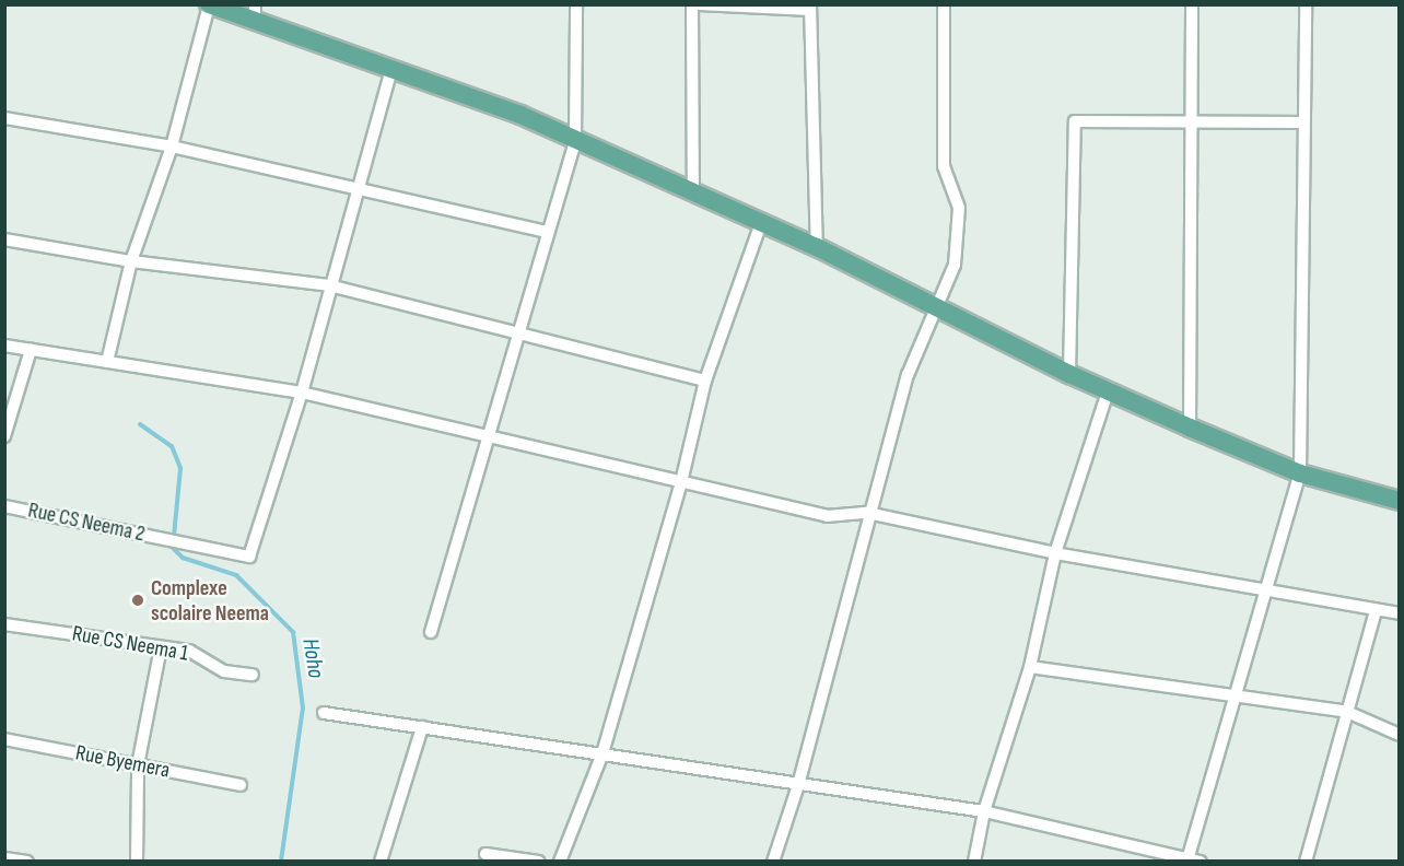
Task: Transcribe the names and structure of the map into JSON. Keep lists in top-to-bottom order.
{
  "streets": {
    "street": ["Rue CS Neema 2", "Rue CS Neema 1", "Rue Byemera"]
  },
  "water": ["Hoho"],
  "places": ["Complexe scolaire Neema"]
}
